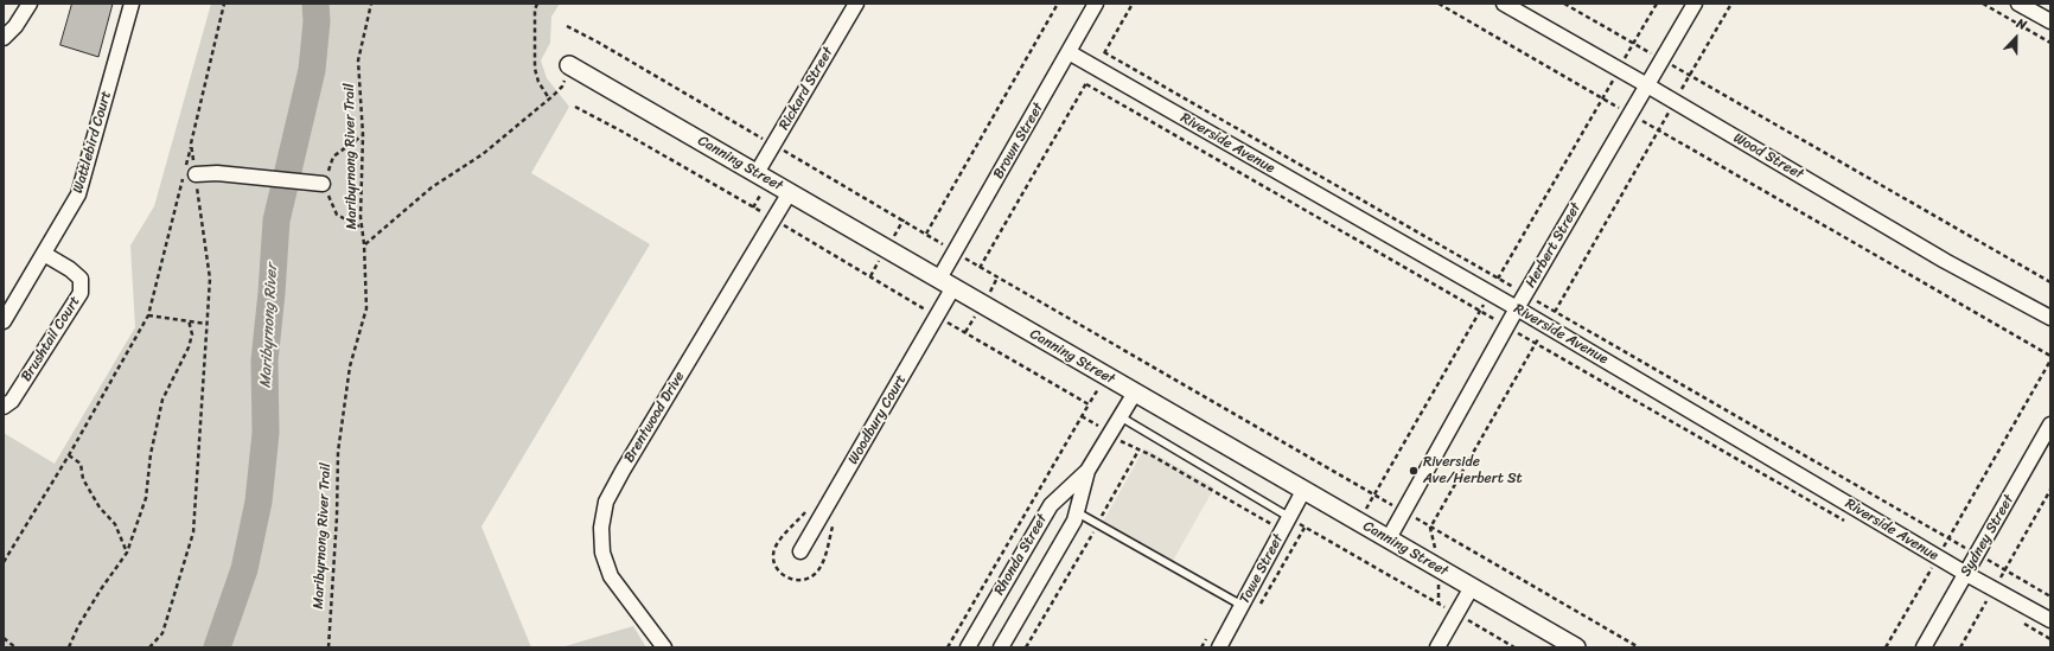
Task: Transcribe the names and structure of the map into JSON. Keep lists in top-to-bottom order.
{
  "streets": {
    "street": [
      "Rickard Street",
      "Brown Street",
      "Wattlebird Court",
      "Riverside Avenue",
      "Wood Street",
      "Canning Street",
      "Herbert Street",
      "Brushtail Court",
      "Brentwood Drive",
      "Woodbury Court",
      "Sydney Street",
      "Rhonda Street",
      "Towe Street"
    ],
    "path": ["Maribyrnong River Trail"]
  },
  "crossings": [
    ["Rickard Street", "Canning Street"],
    ["Brown Street", "Riverside Avenue"],
    ["Brown Street", "Canning Street"],
    ["Brown Street", "Woodbury Court"],
    ["Wattlebird Court", "Brushtail Court"],
    ["Riverside Avenue", "Herbert Street"],
    ["Riverside Avenue", "Sydney Street"],
    ["Wood Street", "Herbert Street"],
    ["Canning Street", "Herbert Street"],
    ["Canning Street", "Brentwood Drive"],
    ["Canning Street", "Woodbury Court"],
    ["Canning Street", "Rhonda Street"],
    ["Canning Street", "Towe Street"]
  ],
  "water": ["Maribyrnong River"],
  "places": ["Riverside Ave/Herbert St"],
  "north": "top"
}
